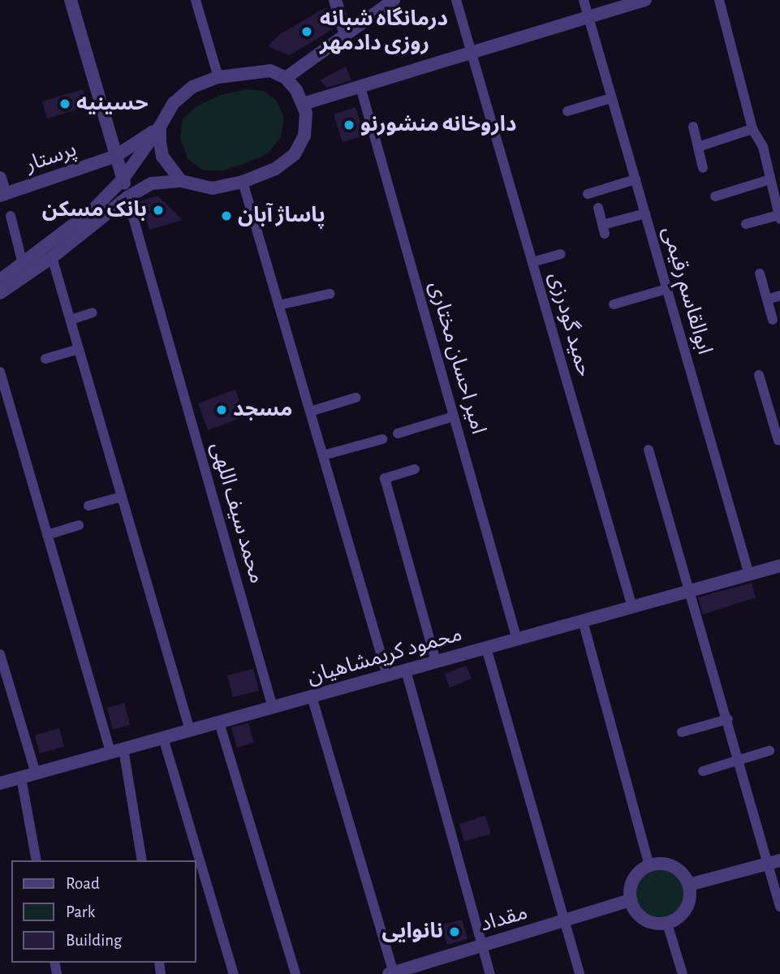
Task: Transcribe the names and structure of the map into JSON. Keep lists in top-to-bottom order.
{
  "streets": {
    "street": [
      "پرستار",
      "ابوالقاسم رقیمی",
      "حمید گودرزی",
      "امیر احسان مختاری",
      "محمد سیف اللهی",
      "محمود کریمشاهیان",
      "مقداد"
    ]
  },
  "crossings": [
    ["ابوالقاسم رقیمی", "محمود کریمشاهیان"],
    ["حمید گودرزی", "محمود کریمشاهیان"],
    ["امیر احسان مختاری", "محمود کریمشاهیان"],
    ["محمد سیف اللهی", "محمود کریمشاهیان"]
  ],
  "places": [
    "درمانگاه شبانه روزی دادمهر",
    "حسینیه",
    "داروخانه منشورنو",
    "بانک مسکن",
    "پاساژ آبان",
    "مسجد",
    "نانوایی"
  ],
  "legend": ["Road", "Park", "Building"]
}
